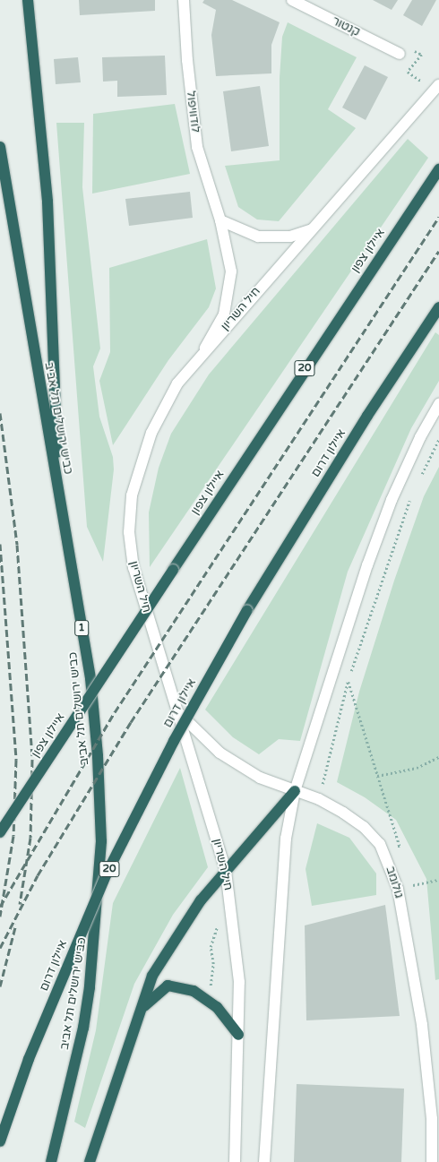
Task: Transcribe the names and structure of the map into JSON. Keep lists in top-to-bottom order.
{
  "streets": {
    "highway": [
      "איילון צפון",
      "20",
      "כביש ירושלים תל אביב",
      "איילון דרום",
      "1"
    ],
    "main road": [
      "קנטור",
      "לודוויפול",
      "חיל השריון",
      "גולומב"
    ]
  },
  "crossings": [
    ["לודוויפול", "חיל השריון"],
    ["חיל השריון", "גולומב"]
  ]
}
